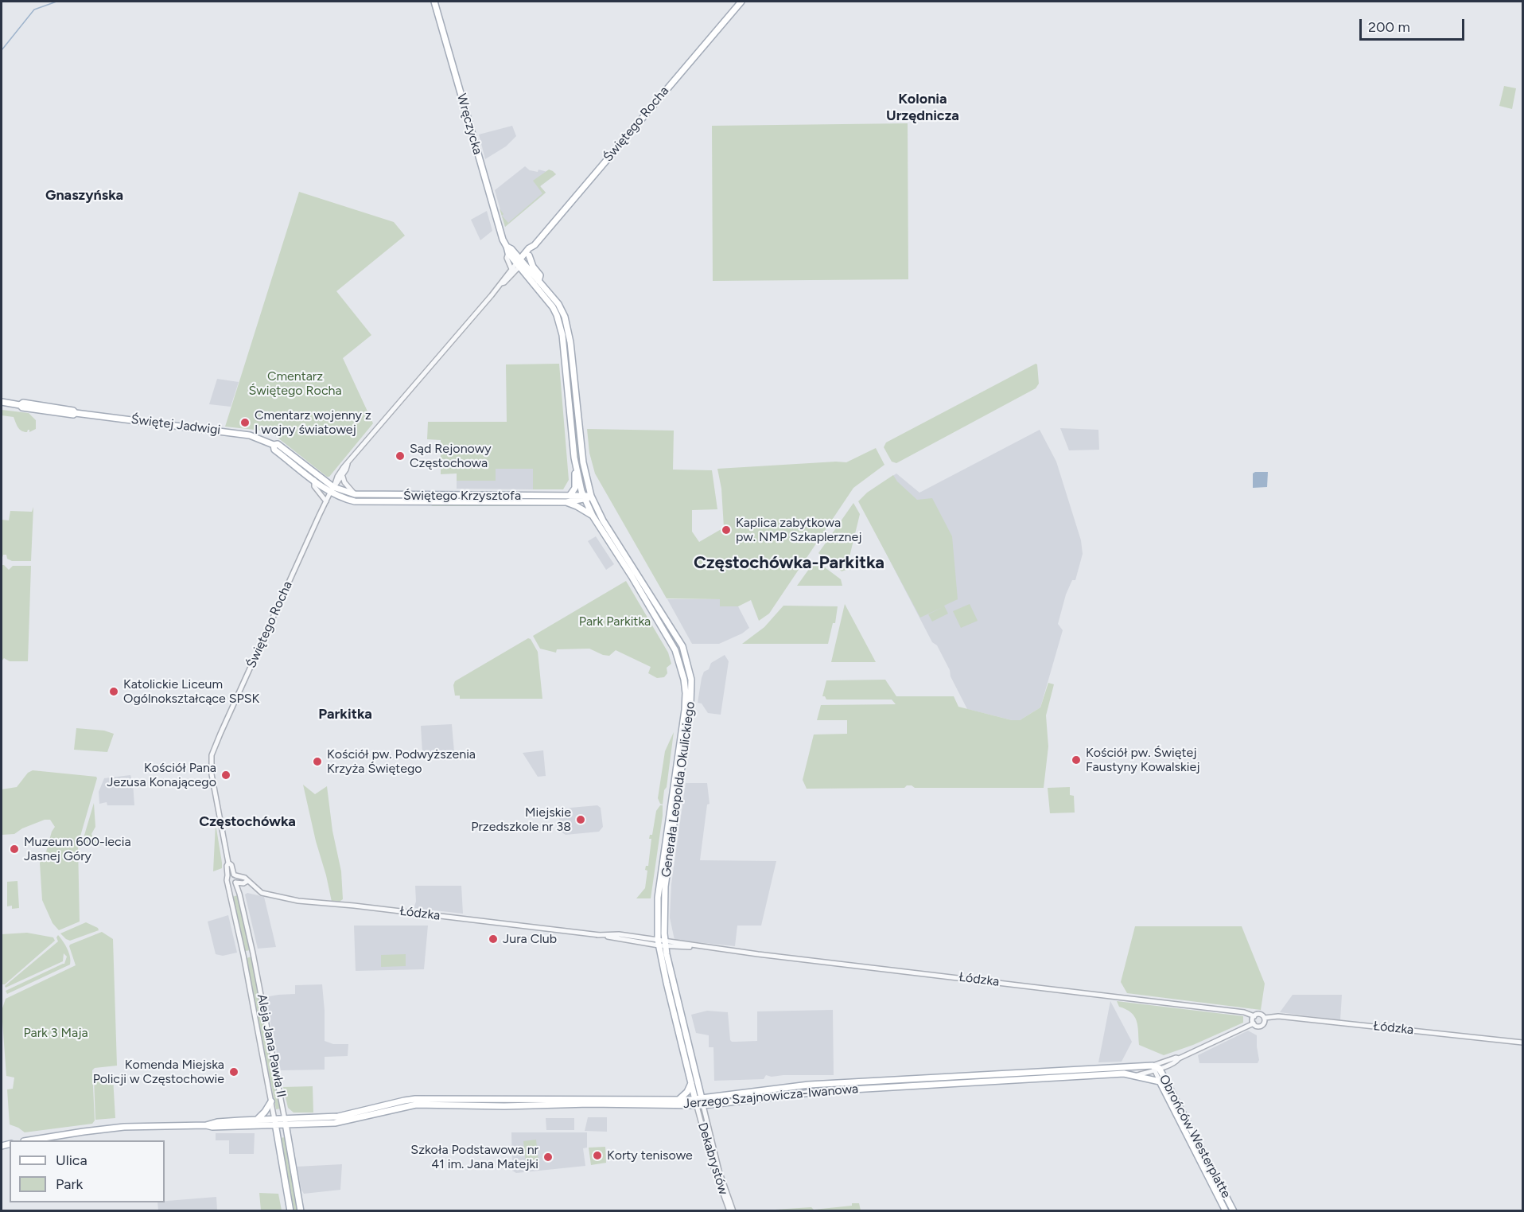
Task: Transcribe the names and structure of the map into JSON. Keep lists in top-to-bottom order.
{
  "streets": {
    "main road": [
      "Wręczycka",
      "Świętego Rocha",
      "Świętej Jadwigi",
      "Świętego Krzysztofa",
      "Generała Leopolda Okulickiego",
      "Aleja Jana Pawła II",
      "Jerzego Szajnowicza-Iwanowa",
      "Obrońców Westerplatte"
    ],
    "street": ["Łódzka", "Dekabrystów"]
  },
  "crossings": [
    ["Wręczycka", "Świętego Rocha"],
    ["Wręczycka", "Generała Leopolda Okulickiego"],
    ["Świętego Rocha", "Świętej Jadwigi"],
    ["Świętego Rocha", "Świętego Krzysztofa"],
    ["Świętego Rocha", "Generała Leopolda Okulickiego"],
    ["Świętej Jadwigi", "Świętego Krzysztofa"],
    ["Świętego Krzysztofa", "Generała Leopolda Okulickiego"],
    ["Generała Leopolda Okulickiego", "Łódzka"],
    ["Generała Leopolda Okulickiego", "Jerzego Szajnowicza-Iwanowa"],
    ["Generała Leopolda Okulickiego", "Dekabrystów"],
    ["Łódzka", "Aleja Jana Pawła II"],
    ["Łódzka", "Jerzego Szajnowicza-Iwanowa"],
    ["Aleja Jana Pawła II", "Jerzego Szajnowicza-Iwanowa"],
    ["Jerzego Szajnowicza-Iwanowa", "Obrońców Westerplatte"],
    ["Jerzego Szajnowicza-Iwanowa", "Dekabrystów"]
  ],
  "districts": [
    "Kolonia Urzędnicza",
    "Gnaszyńska",
    "Częstochówka-Parkitka",
    "Parkitka",
    "Częstochówka"
  ],
  "parks": ["Cmentarz Świętego Rocha", "Park Parkitka", "Park 3 Maja"],
  "places": [
    "Cmentarz wojenny z I wojny światowej",
    "Sąd Rejonowy Częstochowa",
    "Kaplica zabytkowa pw. NMP Szkaplerznej",
    "Katolickie Liceum Ogólnokształcące SPSK",
    "Kościół pw. Świętej Faustyny Kowalskiej",
    "Kościół pw. Podwyższenia Krzyża Świętego",
    "Kościół Pana Jezusa Konającego",
    "Miejskie Przedszkole nr 38",
    "Muzeum 600-lecia Jasnej Góry",
    "Jura Club",
    "Komenda Miejska Policji w Częstochowie",
    "Korty tenisowe",
    "Szkoła Podstawowa nr 41 im. Jana Matejki"
  ],
  "legend": ["Ulica", "Park"],
  "scale_bar": "200 m"
}
